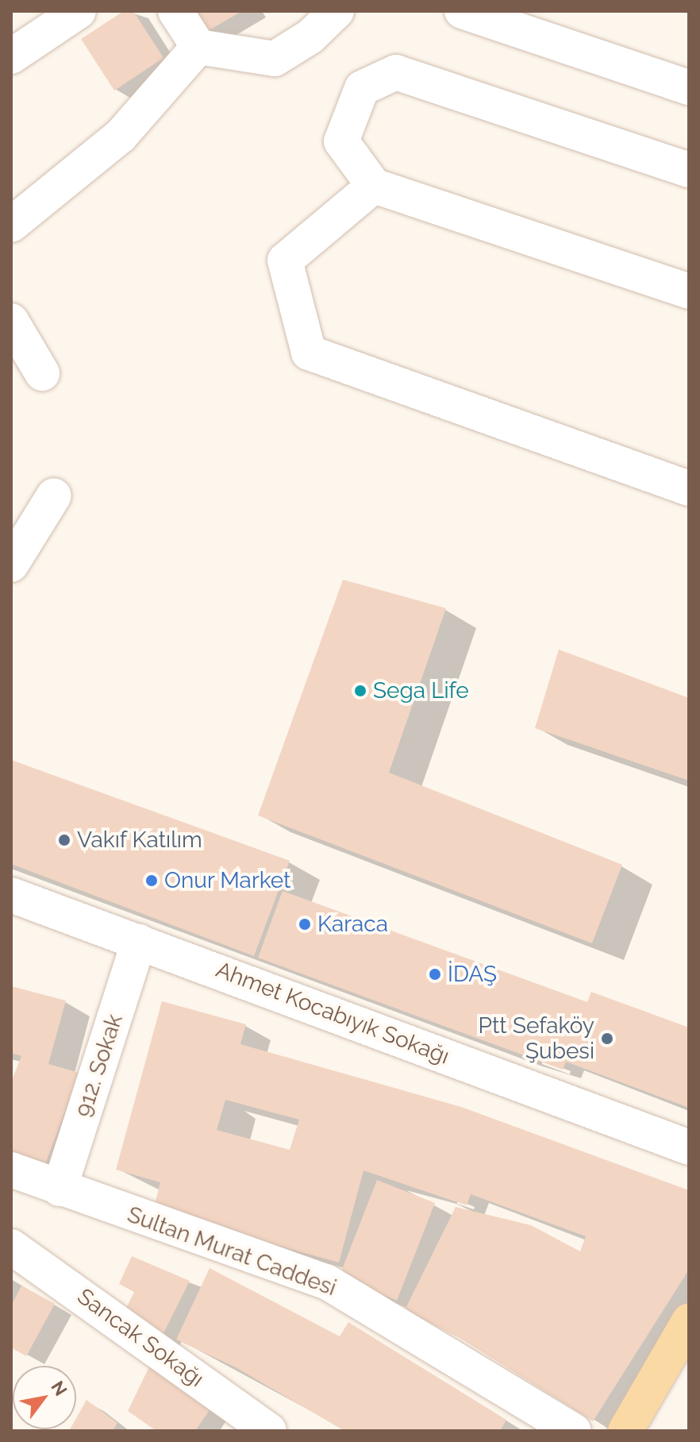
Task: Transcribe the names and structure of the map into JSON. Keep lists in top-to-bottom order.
{
  "streets": {
    "street": [
      "Ahmet Kocabıyık Sokağı",
      "912. Sokak",
      "Sultan Murat Caddesi",
      "Sancak Sokağı"
    ]
  },
  "crossings": [
    ["Ahmet Kocabıyık Sokağı", "912. Sokak"],
    ["912. Sokak", "Sultan Murat Caddesi"]
  ],
  "places": [
    "Sega Life",
    "Vakıf Katılım",
    "Onur Market",
    "Karaca",
    "İDAŞ",
    "Ptt Sefaköy Şubesi"
  ],
  "north": "top right"
}
